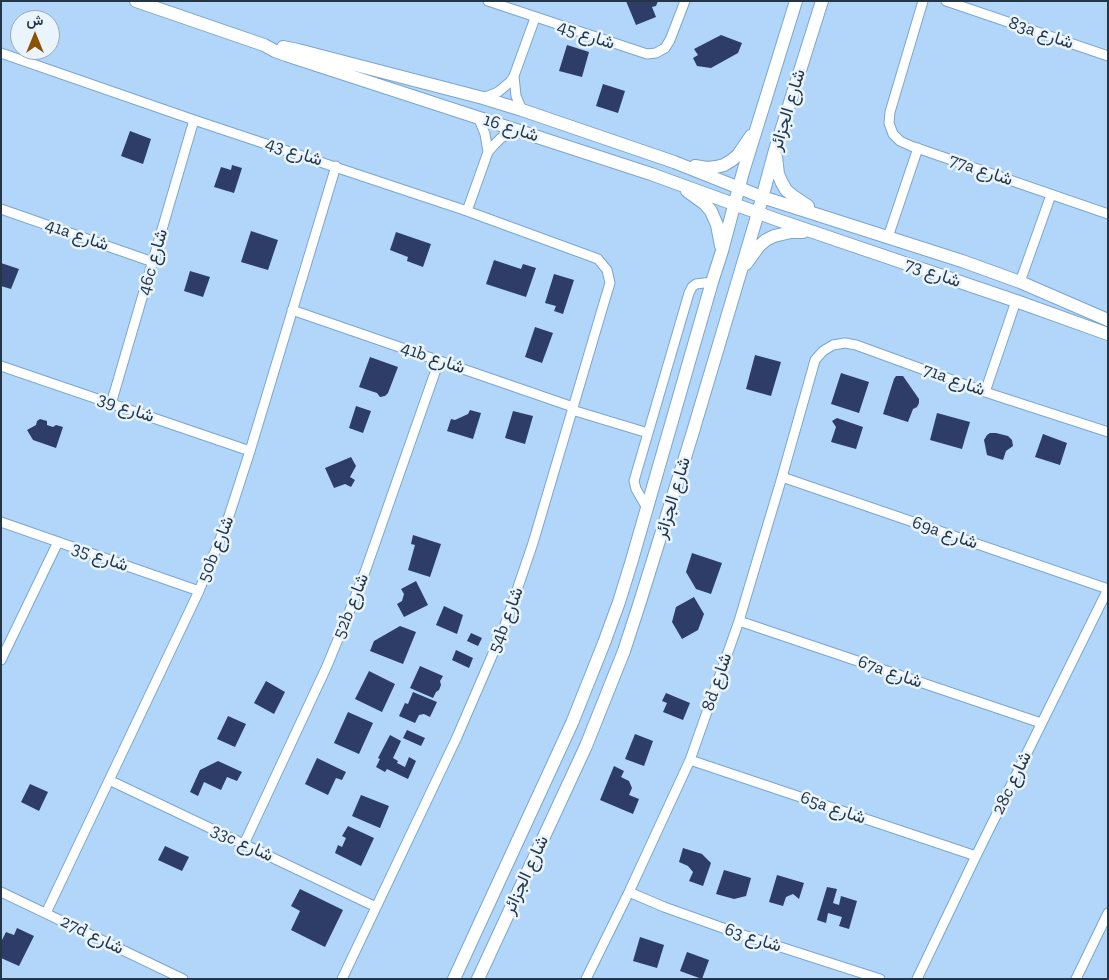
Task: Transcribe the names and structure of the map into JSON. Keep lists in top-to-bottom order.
{
  "streets": {
    "main road": ["شارع الجزائر", "شارع 16", "شارع 73"],
    "street": [
      "83a شارع",
      "شارع 45",
      "شارع 43",
      "77a شارع",
      "41a شارع",
      "46c شارع",
      "41b شارع",
      "71a شارع",
      "شارع 39",
      "69a شارع",
      "50b شارع",
      "شارع 35",
      "52b شارع",
      "54b شارع",
      "67a شارع",
      "8d شارع",
      "28c شارع",
      "65a شارع",
      "33c شارع",
      "27d شارع",
      "شارع 63"
    ]
  },
  "crossings": [
    ["شارع الجزائر", "شارع 16"],
    ["شارع الجزائر", "شارع 73"],
    ["شارع 16", "شارع 73"],
    ["شارع 43", "46c شارع"],
    ["شارع 43", "50b شارع"],
    ["شارع 43", "54b شارع"],
    ["41a شارع", "46c شارع"],
    ["46c شارع", "شارع 39"],
    ["41b شارع", "50b شارع"],
    ["41b شارع", "52b شارع"],
    ["41b شارع", "54b شارع"],
    ["71a شارع", "8d شارع"],
    ["شارع 39", "50b شارع"],
    ["69a شارع", "8d شارع"],
    ["69a شارع", "28c شارع"],
    ["50b شارع", "شارع 35"],
    ["50b شارع", "33c شارع"],
    ["50b شارع", "27d شارع"],
    ["52b شارع", "33c شارع"],
    ["54b شارع", "33c شارع"],
    ["67a شارع", "8d شارع"],
    ["67a شارع", "28c شارع"],
    ["8d شارع", "65a شارع"],
    ["8d شارع", "شارع 63"],
    ["28c شارع", "65a شارع"]
  ],
  "north": "top"
}
